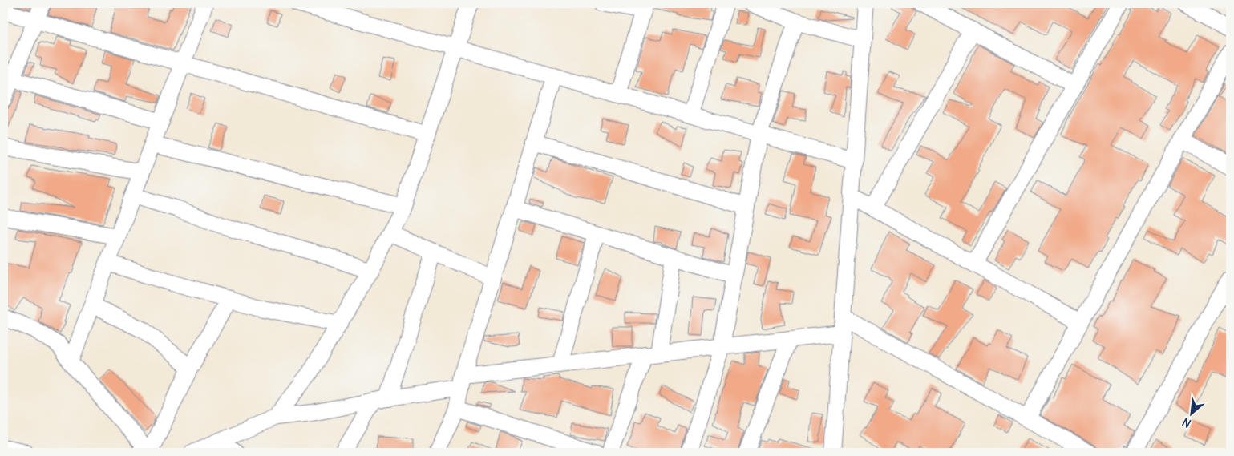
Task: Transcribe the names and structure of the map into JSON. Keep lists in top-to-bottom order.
{
  "north": "bottom left"
}
